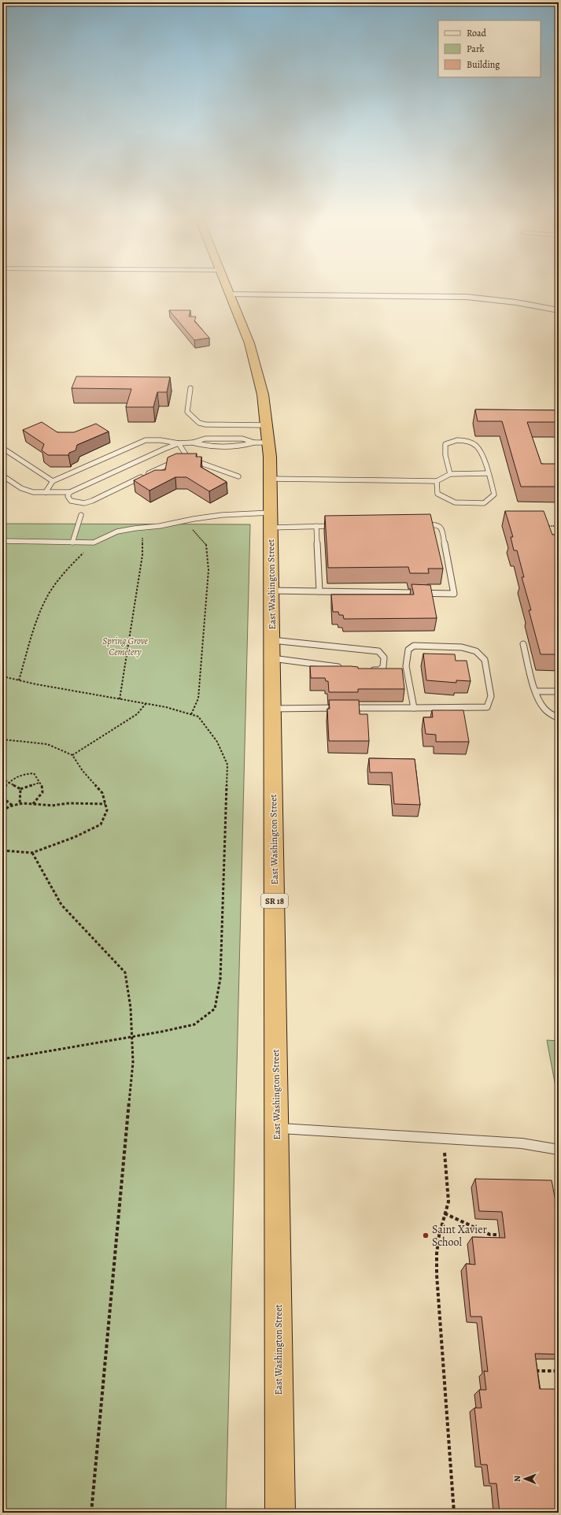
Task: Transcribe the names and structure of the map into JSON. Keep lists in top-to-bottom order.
{
  "streets": {
    "highway": ["East Washington Street", "SR 18"]
  },
  "parks": ["Spring Grove Cemetery"],
  "places": ["Saint Xavier School"],
  "legend": ["Road", "Park", "Building"],
  "north": "left"
}
